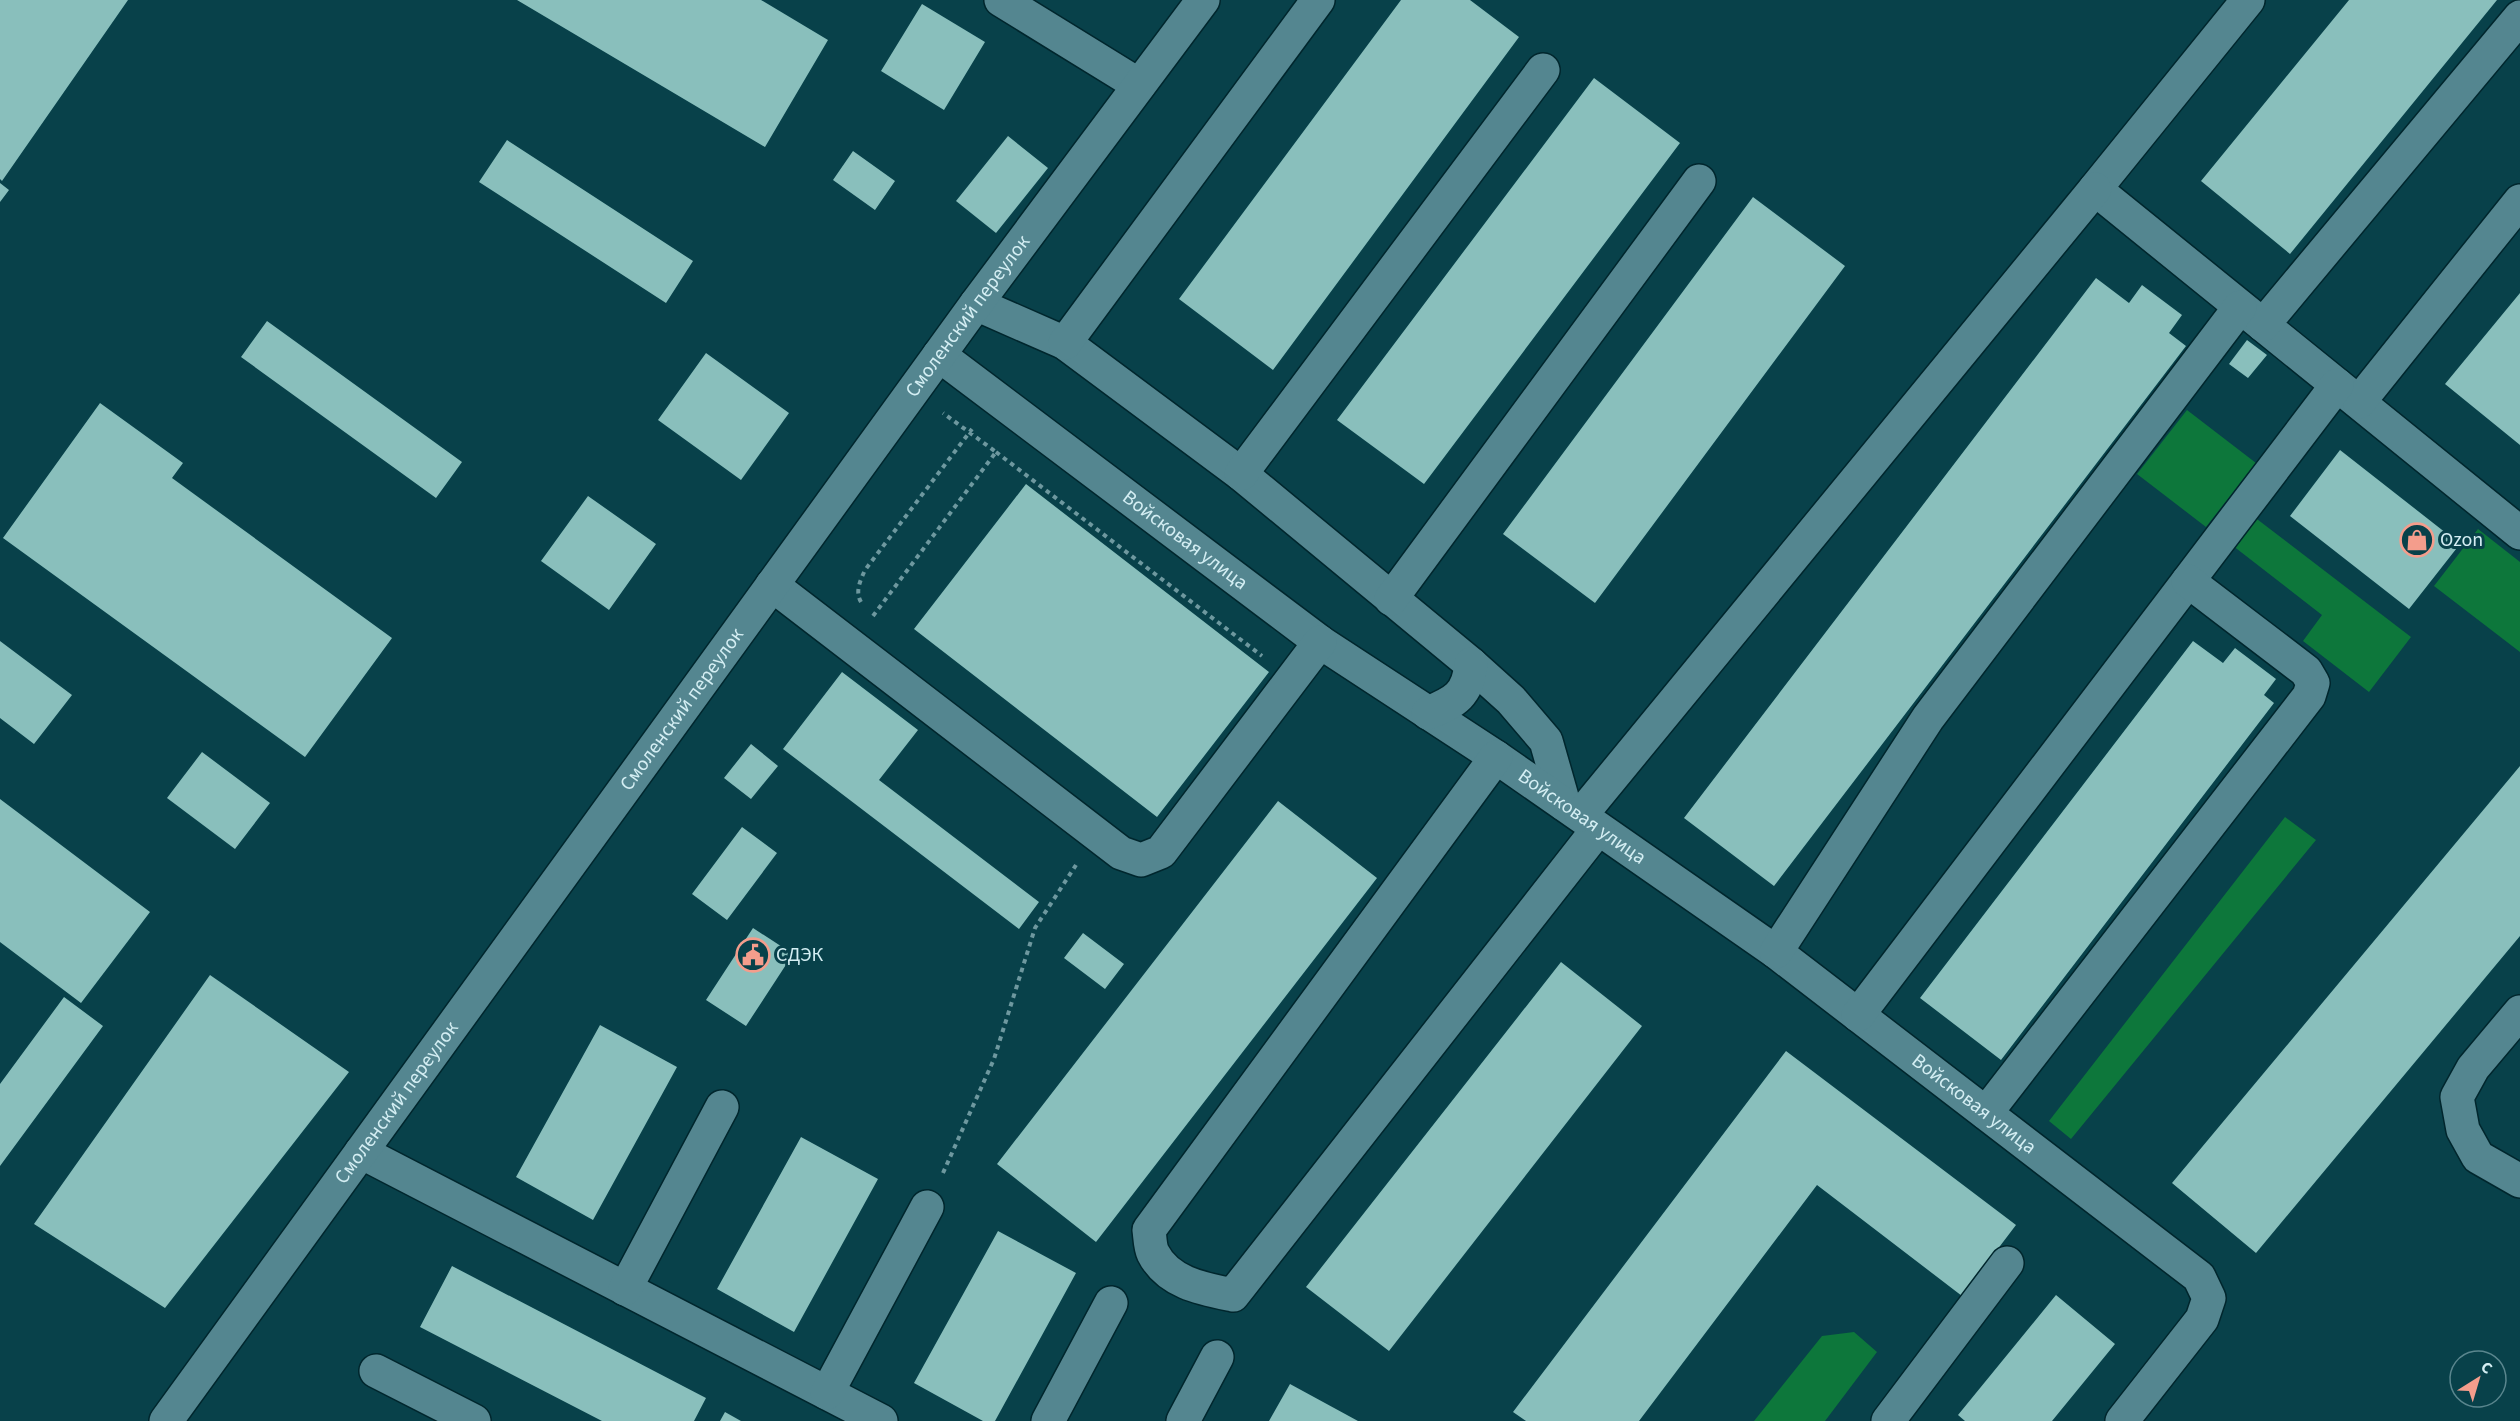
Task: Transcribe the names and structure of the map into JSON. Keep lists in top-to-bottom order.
{
  "streets": {
    "street": ["Смоленский переулок", "Войсковая улица"]
  },
  "crossings": [
    ["Смоленский переулок", "Войсковая улица"]
  ],
  "places": {
    "shop": ["Ozon"],
    "public building": ["СДЭК"]
  },
  "north": "top right"
}
